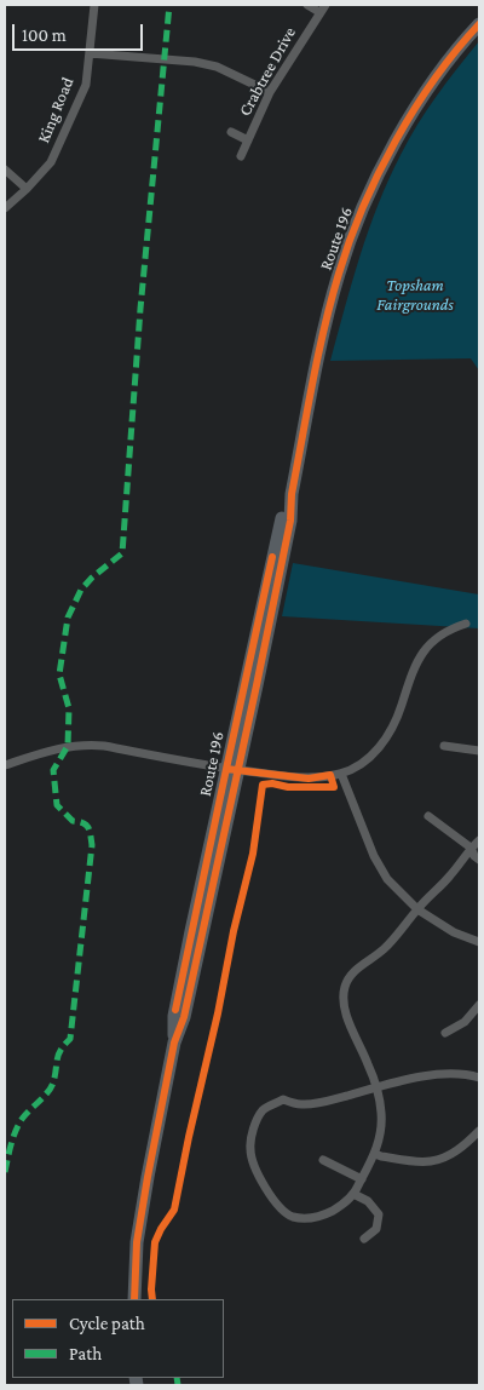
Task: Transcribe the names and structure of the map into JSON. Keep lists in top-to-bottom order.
{
  "streets": {
    "highway": ["Route 196"],
    "street": ["Crabtree Drive", "King Road"]
  },
  "parks": ["Topsham Fairgrounds"],
  "legend": ["Cycle path", "Path"],
  "scale_bar": "100 m"
}
